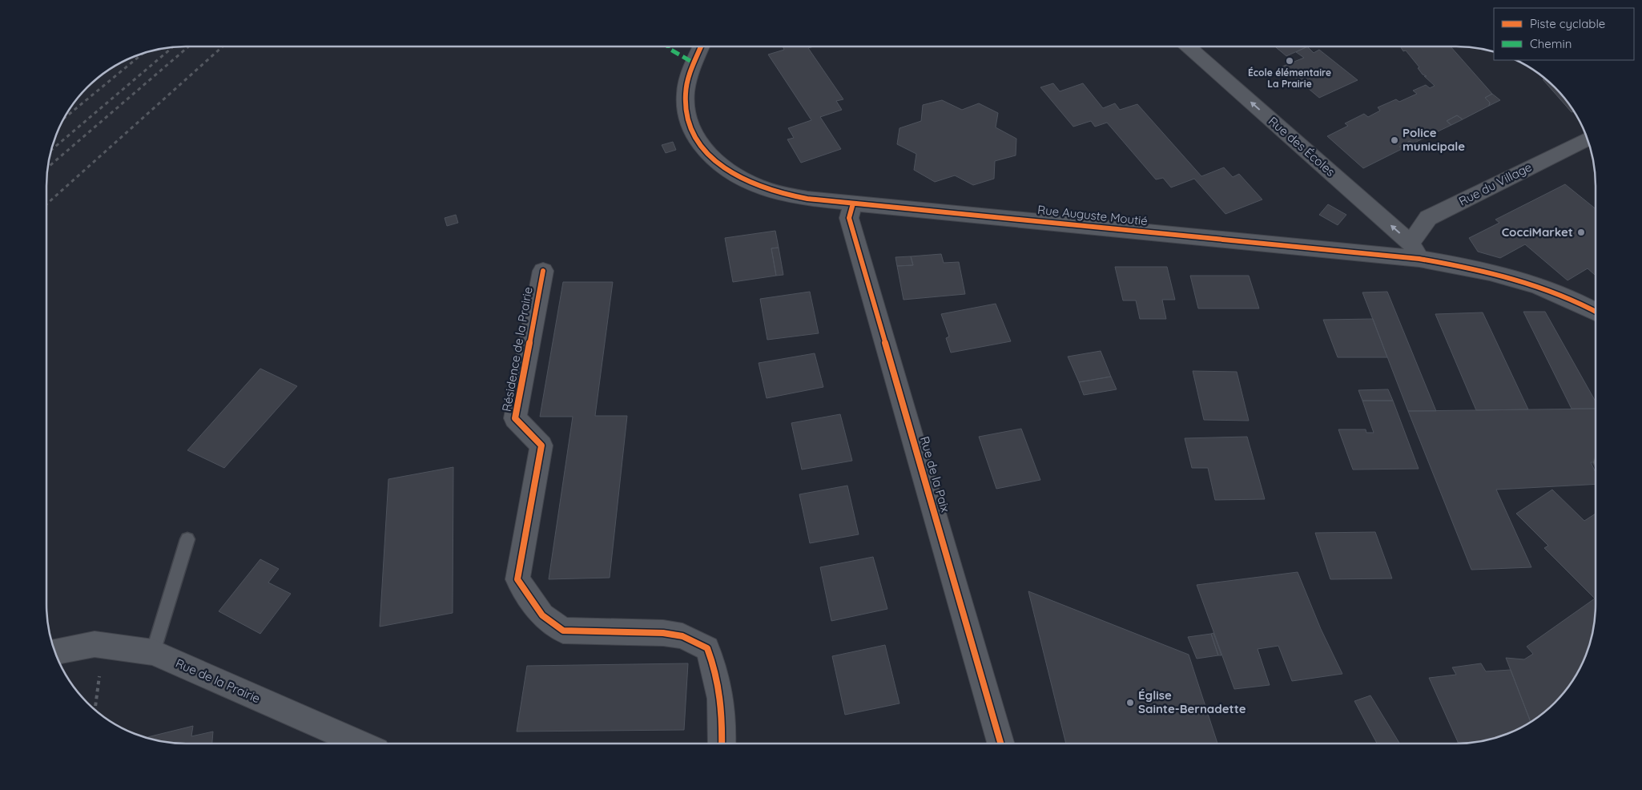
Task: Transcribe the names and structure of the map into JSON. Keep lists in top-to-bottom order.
{
  "streets": {
    "street": [
      "Rue des Écoles",
      "Rue du Village",
      "Rue Auguste Moutié",
      "Résidence de la Prairie",
      "Rue de la Paix",
      "Rue de la Prairie"
    ]
  },
  "crossings": [
    ["Rue des Écoles", "Rue du Village"],
    ["Rue des Écoles", "Rue Auguste Moutié"],
    ["Rue du Village", "Rue Auguste Moutié"],
    ["Rue Auguste Moutié", "Rue de la Paix"]
  ],
  "one_way": ["Rue des Écoles"],
  "places": [
    "École élémentaire La Prairie",
    "Police municipale",
    "CocciMarket",
    "Église Sainte-Bernadette"
  ],
  "legend": ["Piste cyclable", "Chemin"]
}
